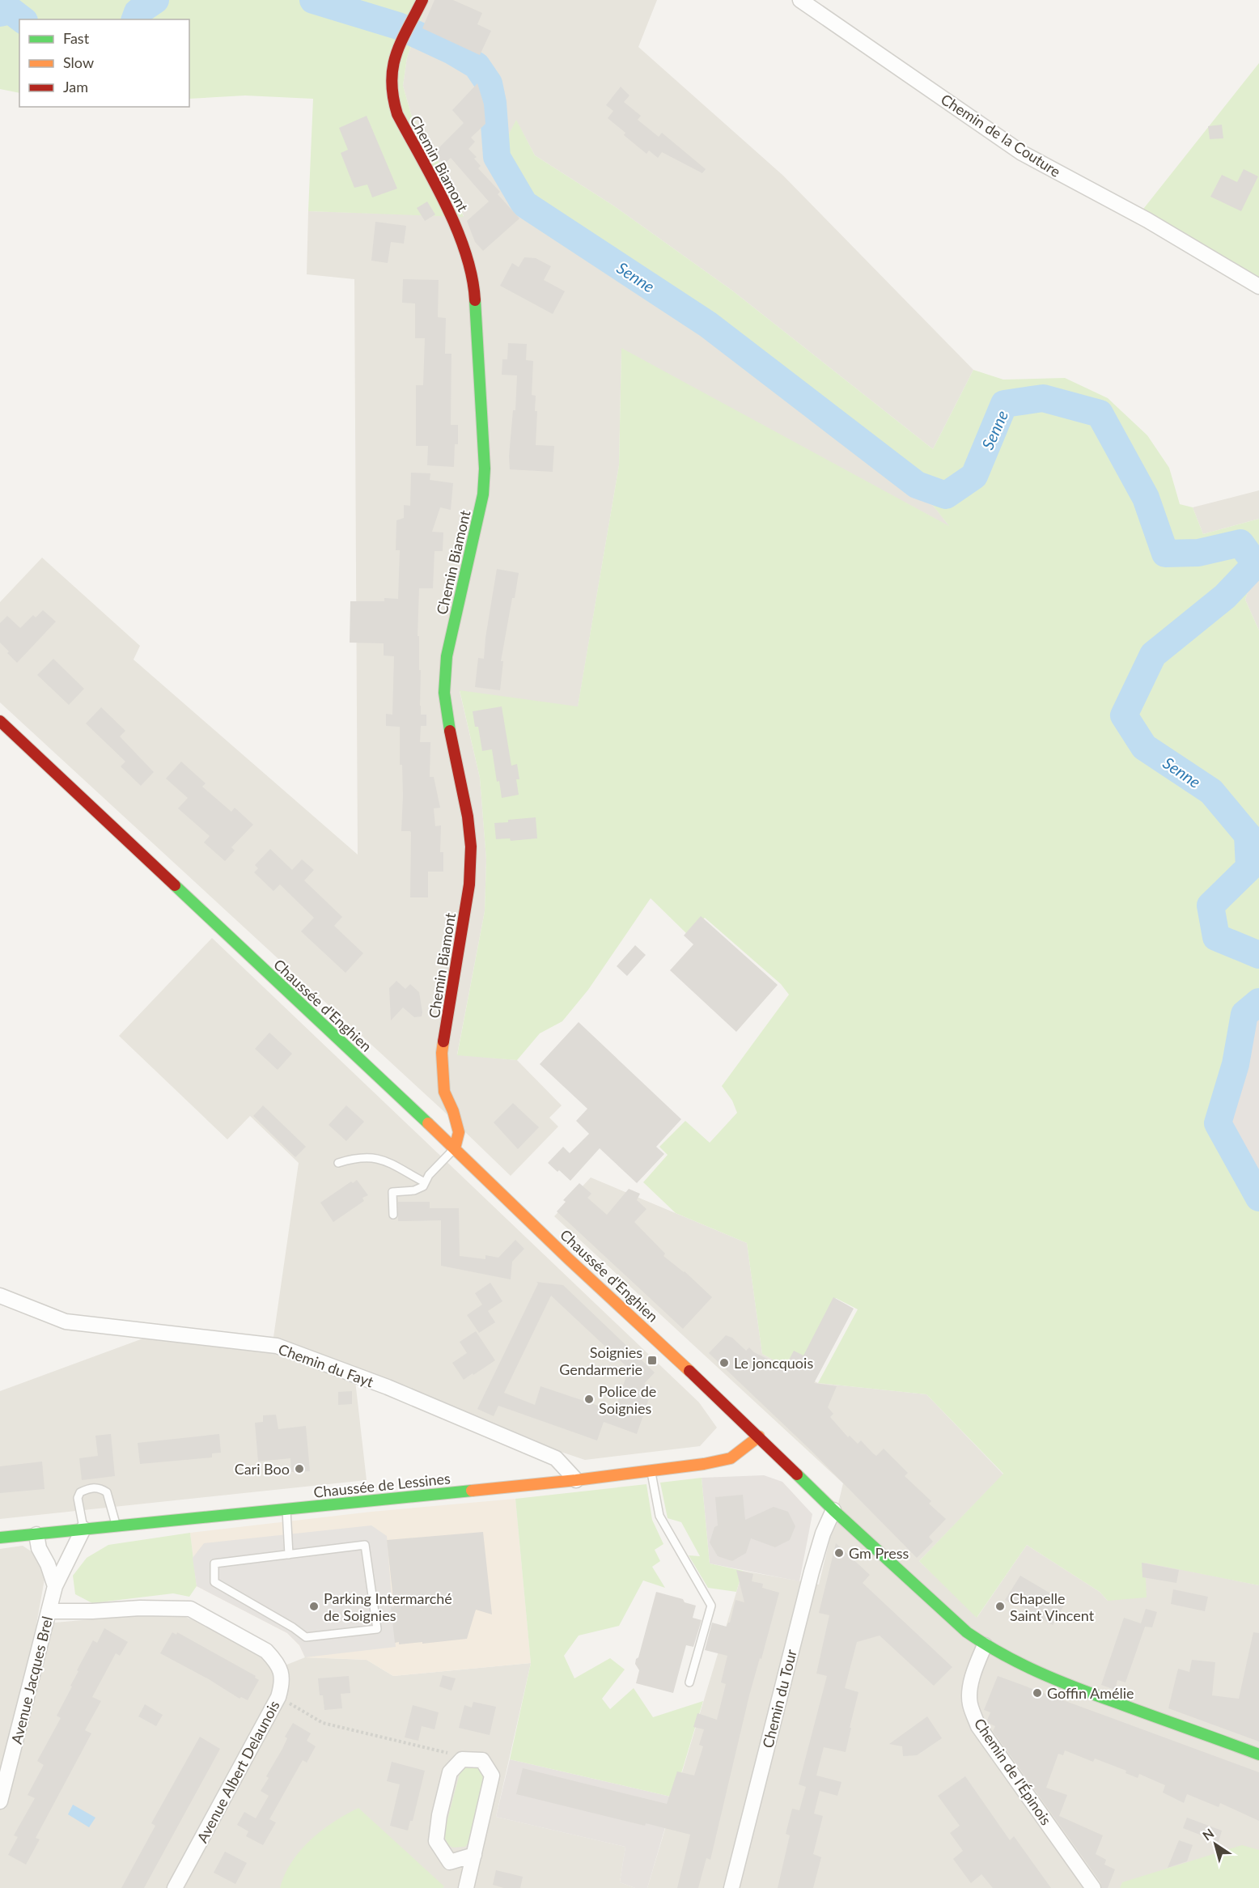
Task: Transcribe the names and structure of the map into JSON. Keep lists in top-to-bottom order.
{
  "streets": {
    "main road": ["Chemin Biamont", "Chaussée d'Enghien", "Chaussée de Lessines"],
    "street": [
      "Chemin de la Couture",
      "Chemin du Fayt",
      "Avenue Jacques Brel",
      "Chemin du Tour",
      "Avenue Albert Delaunois",
      "Chemin de l'Épinois"
    ]
  },
  "crossings": [
    ["Chemin Biamont", "Chaussée d'Enghien"],
    ["Chaussée d'Enghien", "Chaussée de Lessines"],
    ["Chaussée d'Enghien", "Chemin du Tour"],
    ["Chaussée d'Enghien", "Chemin de l'Épinois"],
    ["Chemin du Fayt", "Chaussée de Lessines"],
    ["Chaussée de Lessines", "Avenue Jacques Brel"],
    ["Avenue Jacques Brel", "Avenue Albert Delaunois"]
  ],
  "water": ["Senne"],
  "places": {
    "transit": ["Soignies Gendarmerie"],
    "other": [
      "Le joncquois",
      "Police de Soignies",
      "Cari Boo",
      "Gm Press",
      "Parking Intermarché de Soignies",
      "Chapelle Saint Vincent",
      "Goffin Amélie"
    ]
  },
  "legend": ["Fast", "Slow", "Jam"],
  "north": "top left"
}
